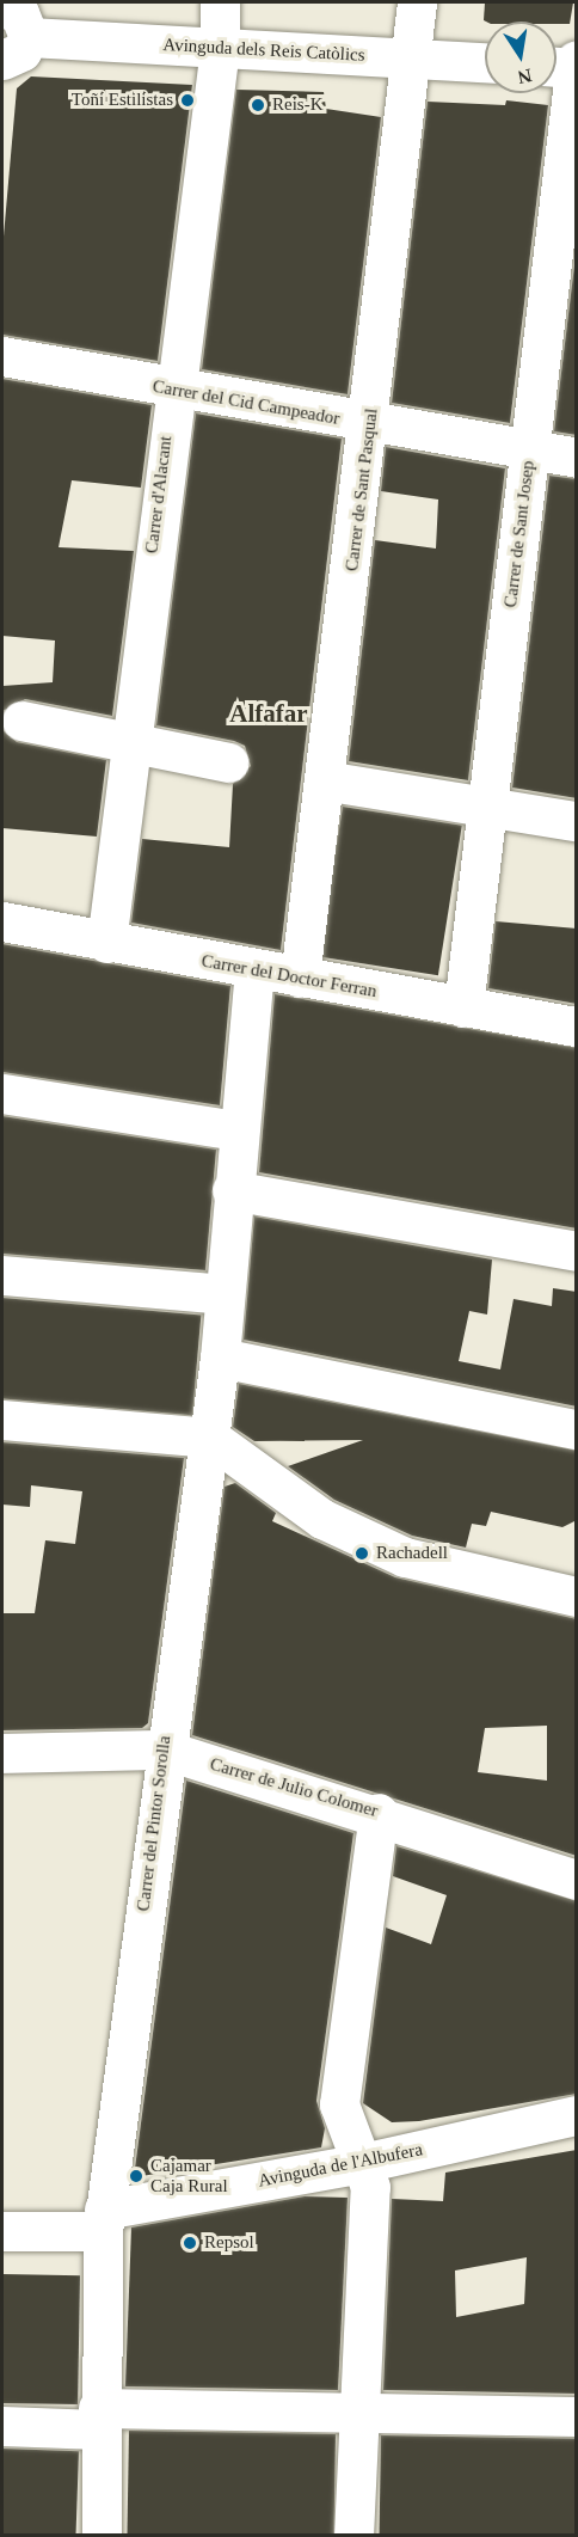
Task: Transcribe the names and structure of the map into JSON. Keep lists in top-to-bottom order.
{
  "streets": {
    "street": [
      "Avinguda dels Reis Catòlics",
      "Carrer del Cid Campeador",
      "Carrer de Sant Pasqual",
      "Carrer d'Alacant",
      "Carrer de Sant Josep",
      "Carrer del Doctor Ferran",
      "Carrer de Julio Colomer",
      "Carrer del Pintor Sorolla",
      "Avinguda de l'Albufera"
    ]
  },
  "crossings": [
    ["Avinguda dels Reis Catòlics", "Carrer de Sant Pasqual"],
    ["Avinguda dels Reis Catòlics", "Carrer d'Alacant"],
    ["Carrer del Cid Campeador", "Carrer de Sant Pasqual"],
    ["Carrer del Cid Campeador", "Carrer d'Alacant"],
    ["Carrer del Cid Campeador", "Carrer de Sant Josep"],
    ["Carrer de Sant Pasqual", "Carrer del Doctor Ferran"],
    ["Carrer d'Alacant", "Carrer del Doctor Ferran"],
    ["Carrer de Sant Josep", "Carrer del Doctor Ferran"],
    ["Carrer del Doctor Ferran", "Carrer del Pintor Sorolla"],
    ["Carrer de Julio Colomer", "Carrer del Pintor Sorolla"],
    ["Carrer del Pintor Sorolla", "Avinguda de l'Albufera"]
  ],
  "districts": ["Alfafar"],
  "places": [
    "Toñi Estilistas",
    "Reis-K",
    "Rachadell",
    "Cajamar Caja Rural",
    "Repsol"
  ],
  "north": "bottom"
}
